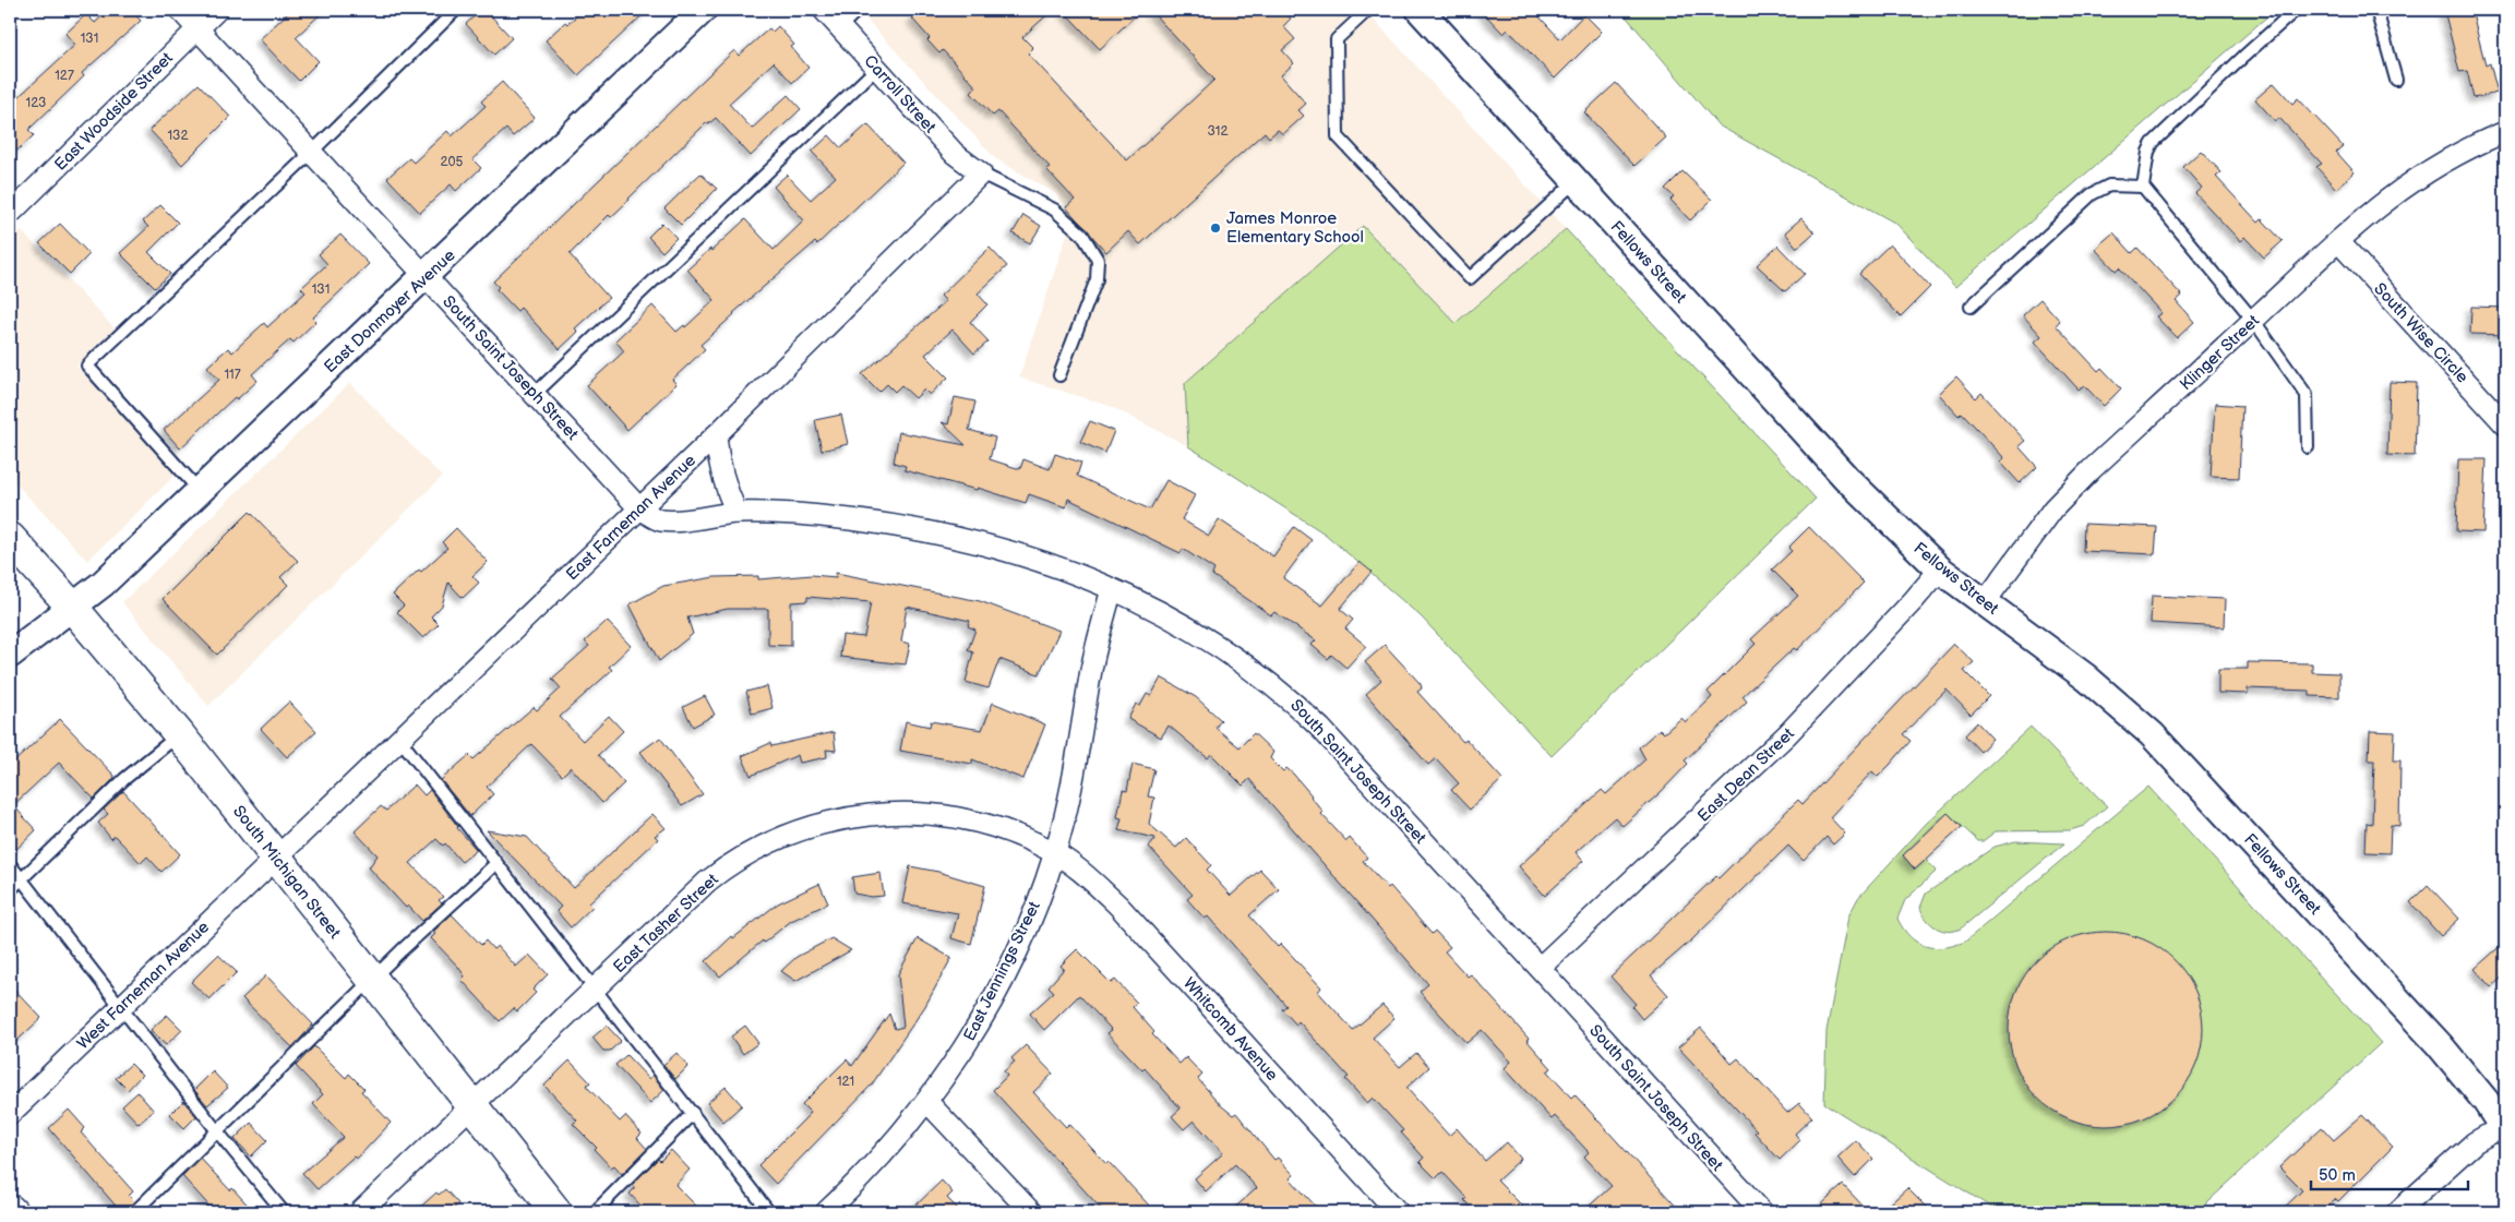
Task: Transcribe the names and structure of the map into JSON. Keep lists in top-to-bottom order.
{
  "streets": {
    "main road": ["South Michigan Street"],
    "street": [
      "Carroll Street",
      "East Woodside Street",
      "Fellows Street",
      "East Donmoyer Avenue",
      "South Wise Circle",
      "Klinger Street",
      "South Saint Joseph Street",
      "East Farneman Avenue",
      "East Dean Street",
      "East Tasher Street",
      "East Jennings Street",
      "West Farneman Avenue",
      "Whitcomb Avenue"
    ]
  },
  "crossings": [
    ["Carroll Street", "East Farneman Avenue"],
    ["East Woodside Street", "South Saint Joseph Street"],
    ["Fellows Street", "Klinger Street"],
    ["Fellows Street", "East Dean Street"],
    ["East Donmoyer Avenue", "South Saint Joseph Street"],
    ["East Donmoyer Avenue", "South Michigan Street"],
    ["South Wise Circle", "Klinger Street"],
    ["South Saint Joseph Street", "East Farneman Avenue"],
    ["South Saint Joseph Street", "East Dean Street"],
    ["South Saint Joseph Street", "East Jennings Street"],
    ["East Farneman Avenue", "South Michigan Street"],
    ["East Farneman Avenue", "West Farneman Avenue"],
    ["South Michigan Street", "East Tasher Street"],
    ["South Michigan Street", "West Farneman Avenue"],
    ["East Tasher Street", "East Jennings Street"],
    ["East Tasher Street", "Whitcomb Avenue"],
    ["East Jennings Street", "Whitcomb Avenue"]
  ],
  "places": ["James Monroe Elementary School"],
  "house_numbers": [
    "131",
    "127",
    "123",
    "312",
    "132",
    "205",
    "131",
    "117",
    "121"
  ],
  "scale_bar": "50 m"
}
